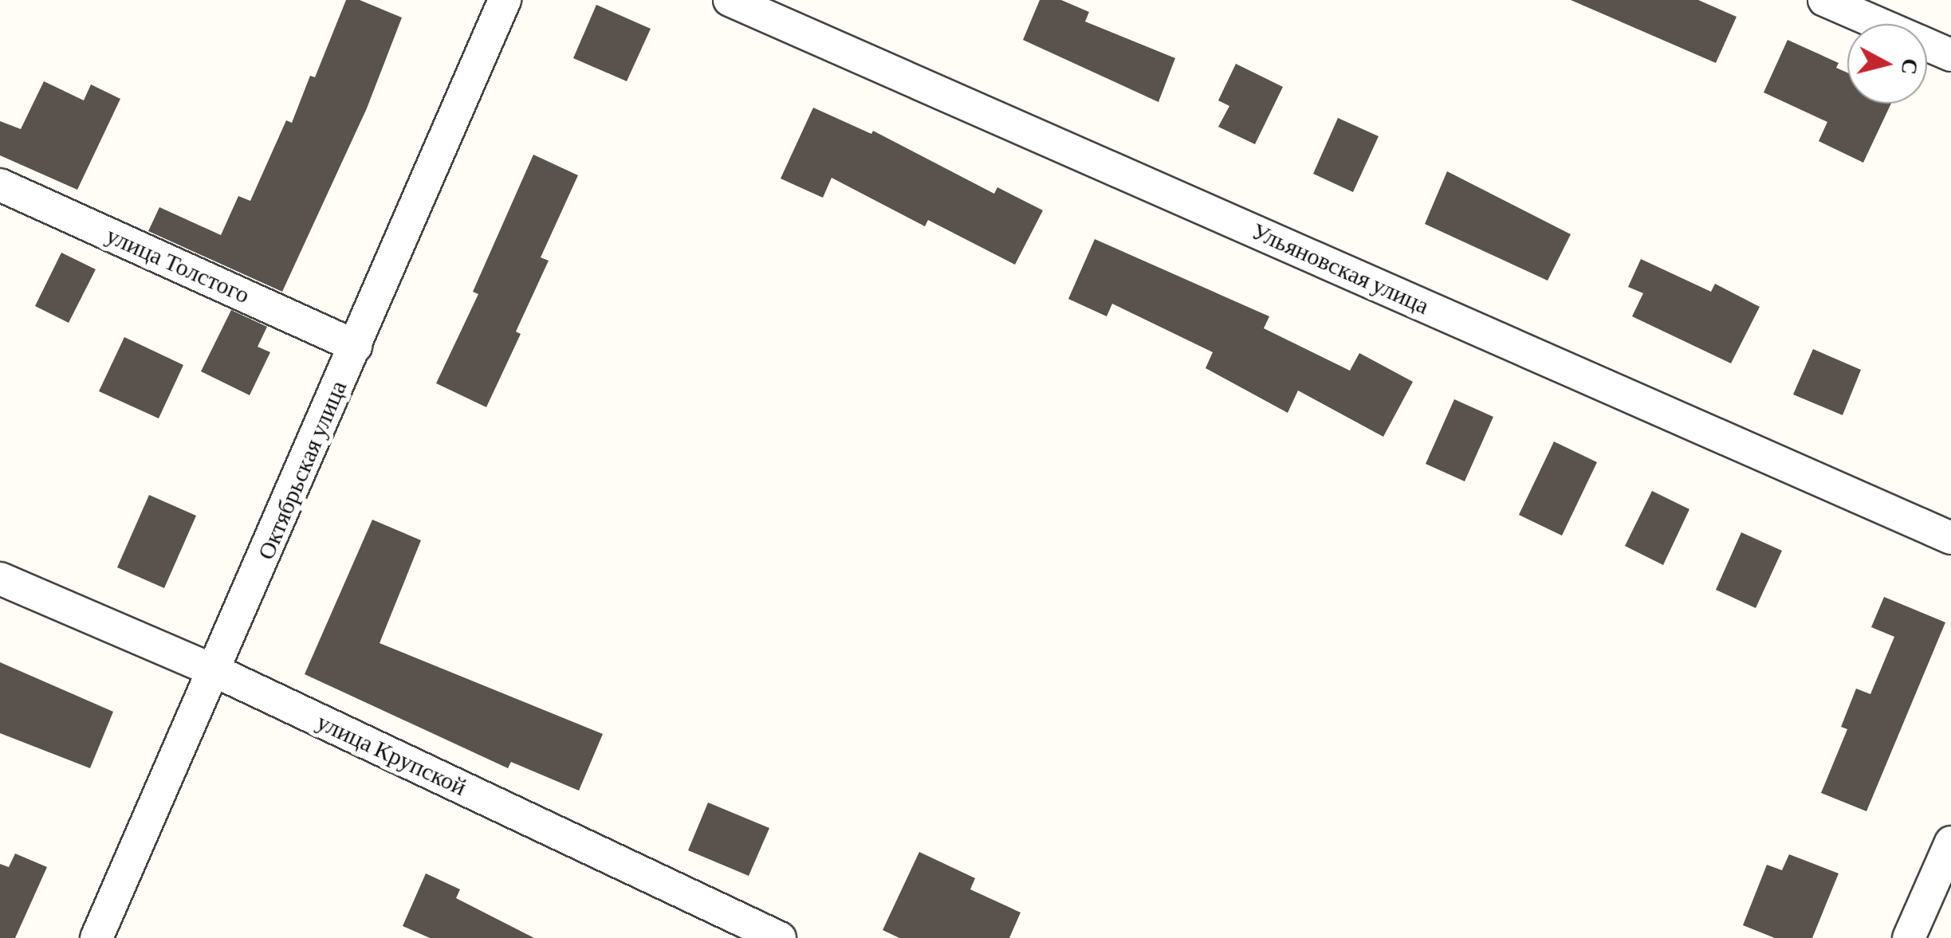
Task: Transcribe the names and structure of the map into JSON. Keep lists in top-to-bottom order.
{
  "streets": {
    "street": [
      "улица Толстого",
      "Ульяновская улица",
      "Октябрьская улица",
      "улица Крупской"
    ]
  },
  "crossings": [
    ["улица Толстого", "Октябрьская улица"],
    ["Октябрьская улица", "улица Крупской"]
  ],
  "north": "right"
}
